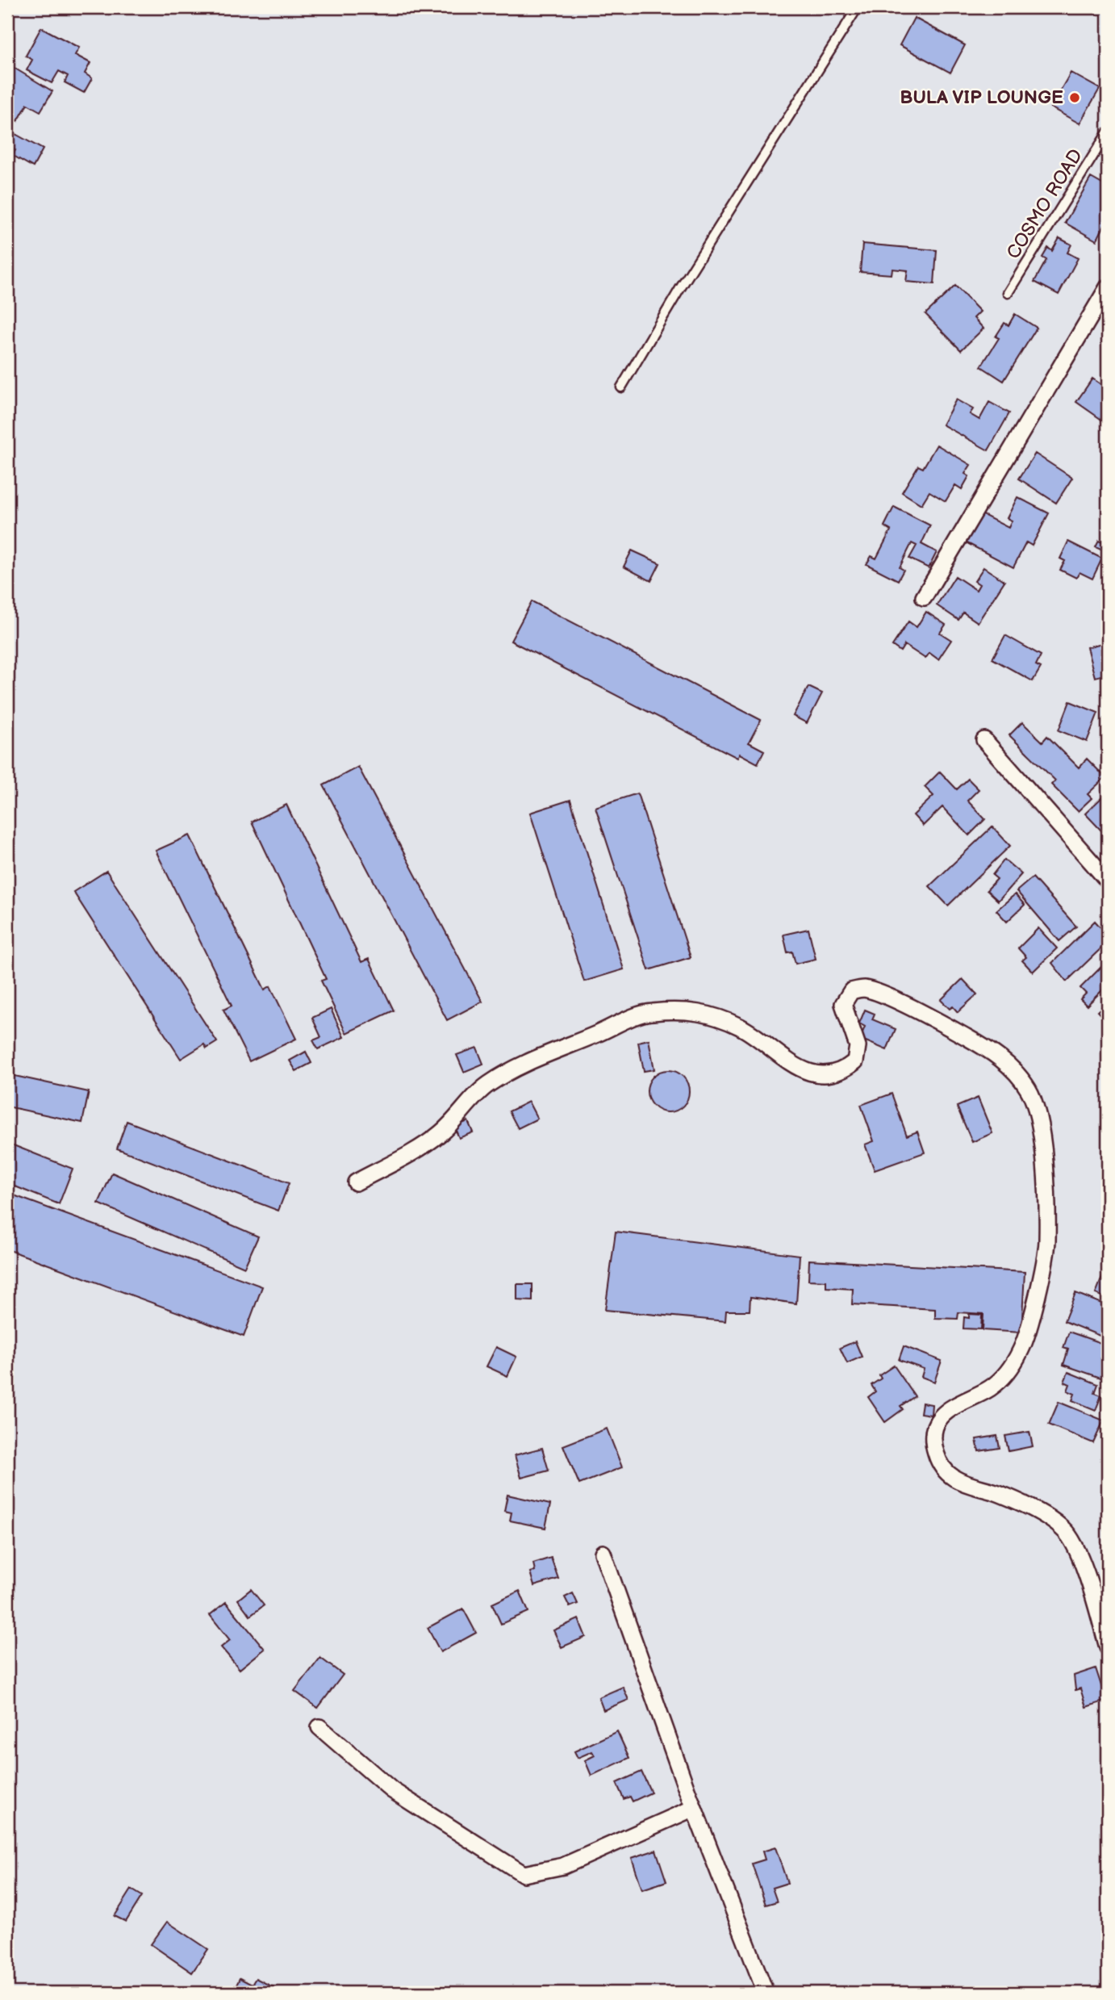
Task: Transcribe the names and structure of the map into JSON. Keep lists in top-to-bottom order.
{
  "streets": {
    "lane": ["COSMO ROAD"]
  },
  "places": ["BULA VIP LOUNGE"]
}
